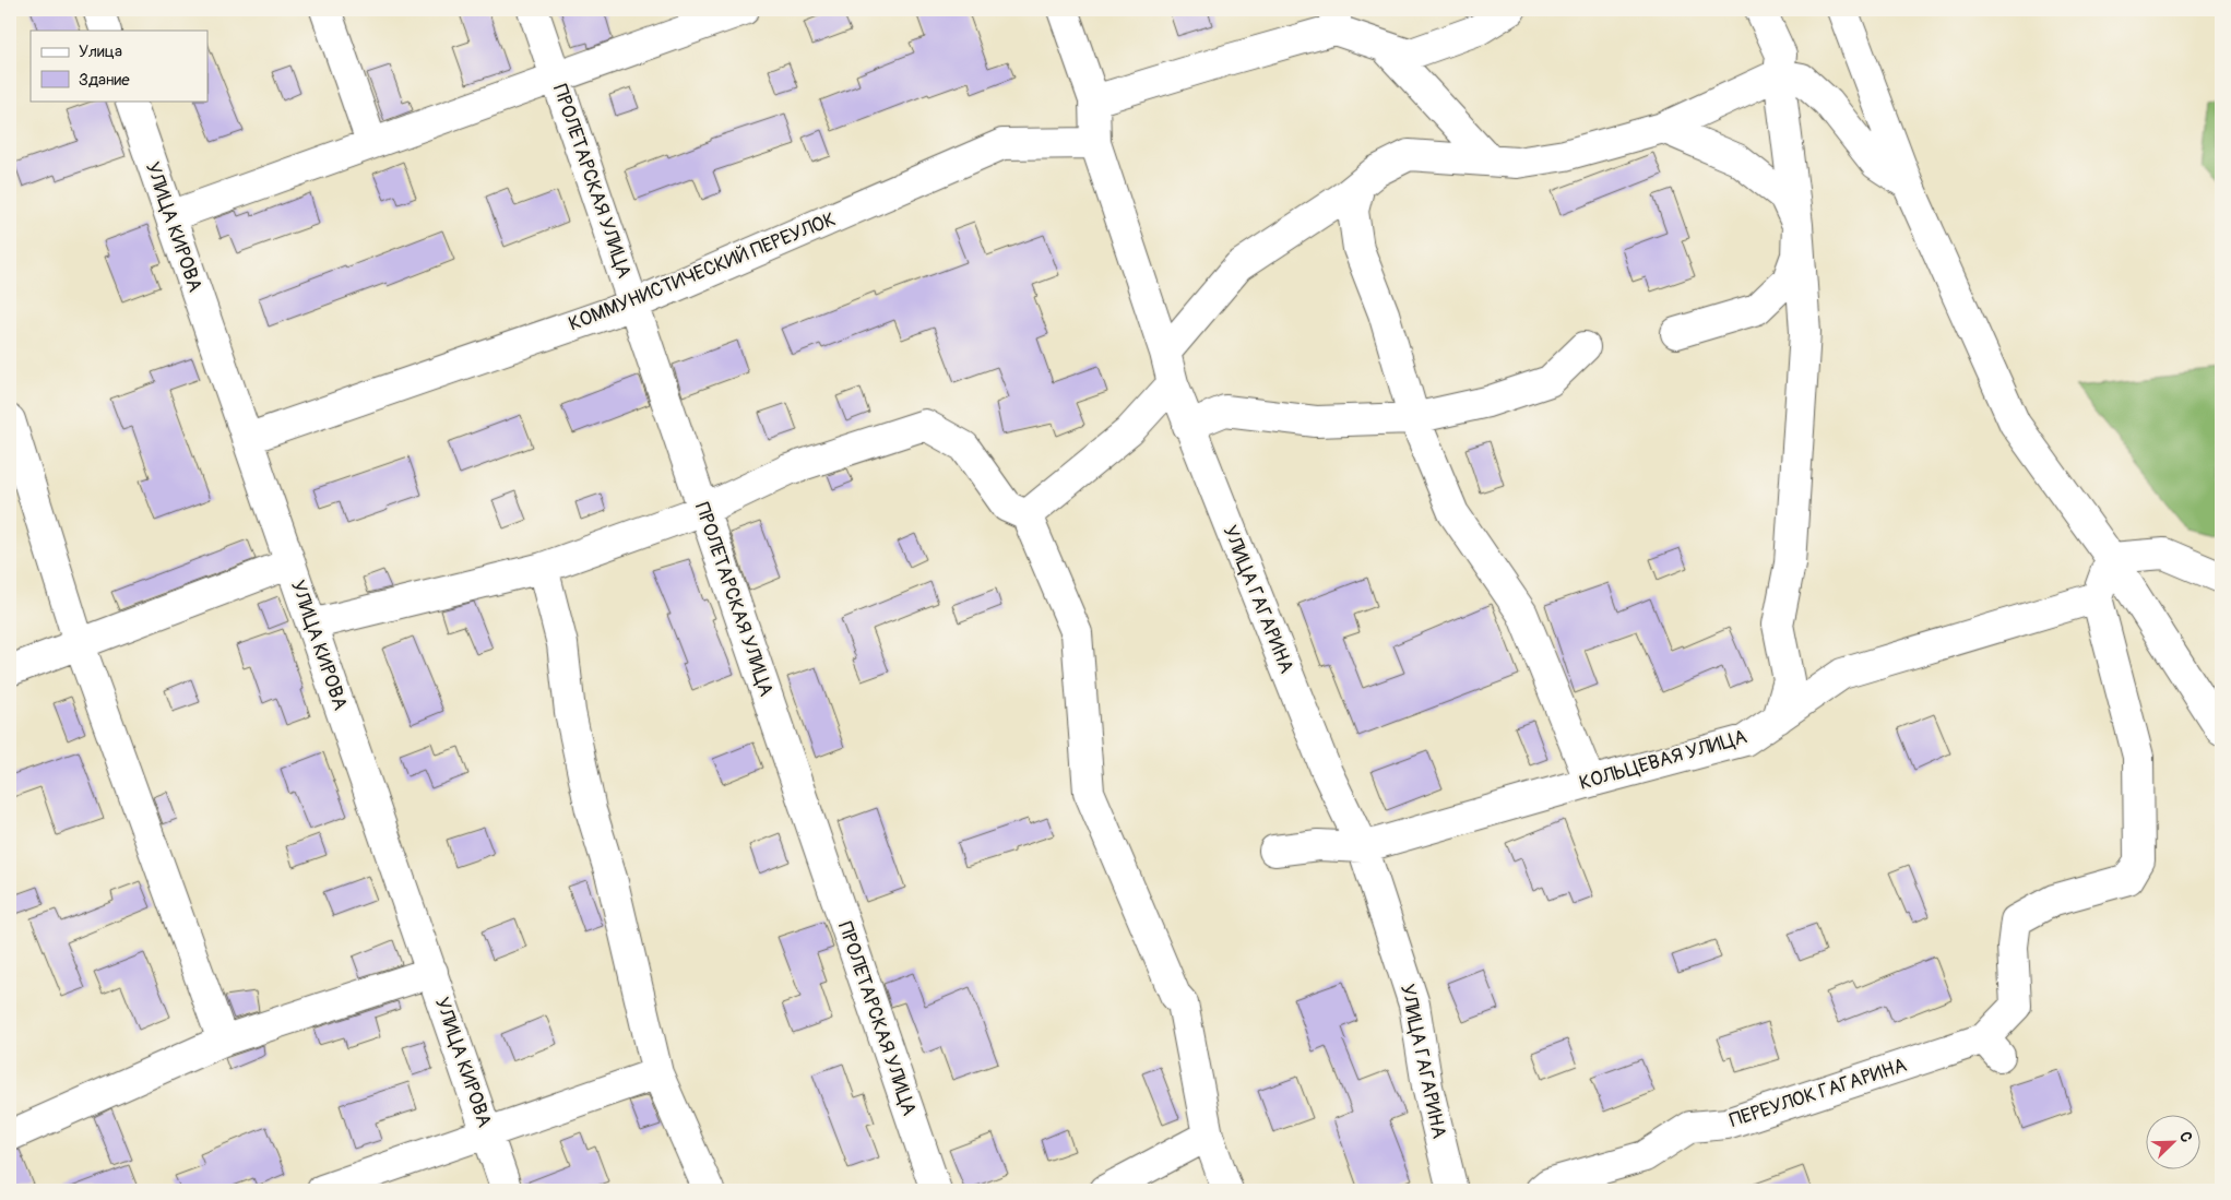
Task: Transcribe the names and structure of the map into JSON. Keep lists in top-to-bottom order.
{
  "streets": {
    "street": [
      "ПРОЛЕТАРСКАЯ УЛИЦА",
      "УЛИЦА КИРОВА",
      "КОММУНИСТИЧЕСКИЙ ПЕРЕУЛОК",
      "УЛИЦА ГАГАРИНА",
      "КОЛЬЦЕВАЯ УЛИЦА",
      "ПЕРЕУЛОК ГАГАРИНА"
    ]
  },
  "crossings": [
    ["ПРОЛЕТАРСКАЯ УЛИЦА", "КОММУНИСТИЧЕСКИЙ ПЕРЕУЛОК"],
    ["УЛИЦА КИРОВА", "КОММУНИСТИЧЕСКИЙ ПЕРЕУЛОК"],
    ["КОММУНИСТИЧЕСКИЙ ПЕРЕУЛОК", "УЛИЦА ГАГАРИНА"],
    ["УЛИЦА ГАГАРИНА", "КОЛЬЦЕВАЯ УЛИЦА"],
    ["КОЛЬЦЕВАЯ УЛИЦА", "ПЕРЕУЛОК ГАГАРИНА"]
  ],
  "legend": ["Улица", "Здание"],
  "north": "top right"
}
